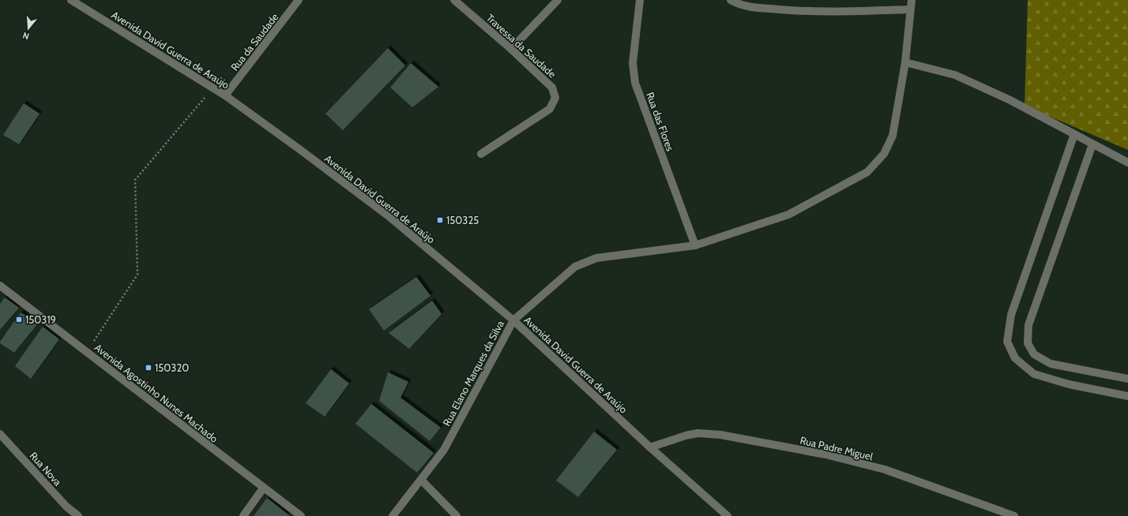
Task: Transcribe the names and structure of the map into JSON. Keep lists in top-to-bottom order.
{
  "streets": {
    "street": [
      "Rua da Saudade",
      "Travessa da Saudade",
      "Avenida David Guerra de Araújo",
      "Rua das Flores",
      "Rua Elano Marques da Silva",
      "Avenida Agostinho Nunes Machado",
      "Rua Padre Miguel",
      "Rua Nova"
    ]
  },
  "crossings": [
    ["Rua da Saudade", "Avenida David Guerra de Araújo"],
    ["Avenida David Guerra de Araújo", "Rua Elano Marques da Silva"],
    ["Avenida David Guerra de Araújo", "Rua Padre Miguel"],
    ["Rua das Flores", "Rua Elano Marques da Silva"]
  ],
  "places": {
    "transit": ["150325", "150319", "150320"]
  },
  "north": "bottom"
}
